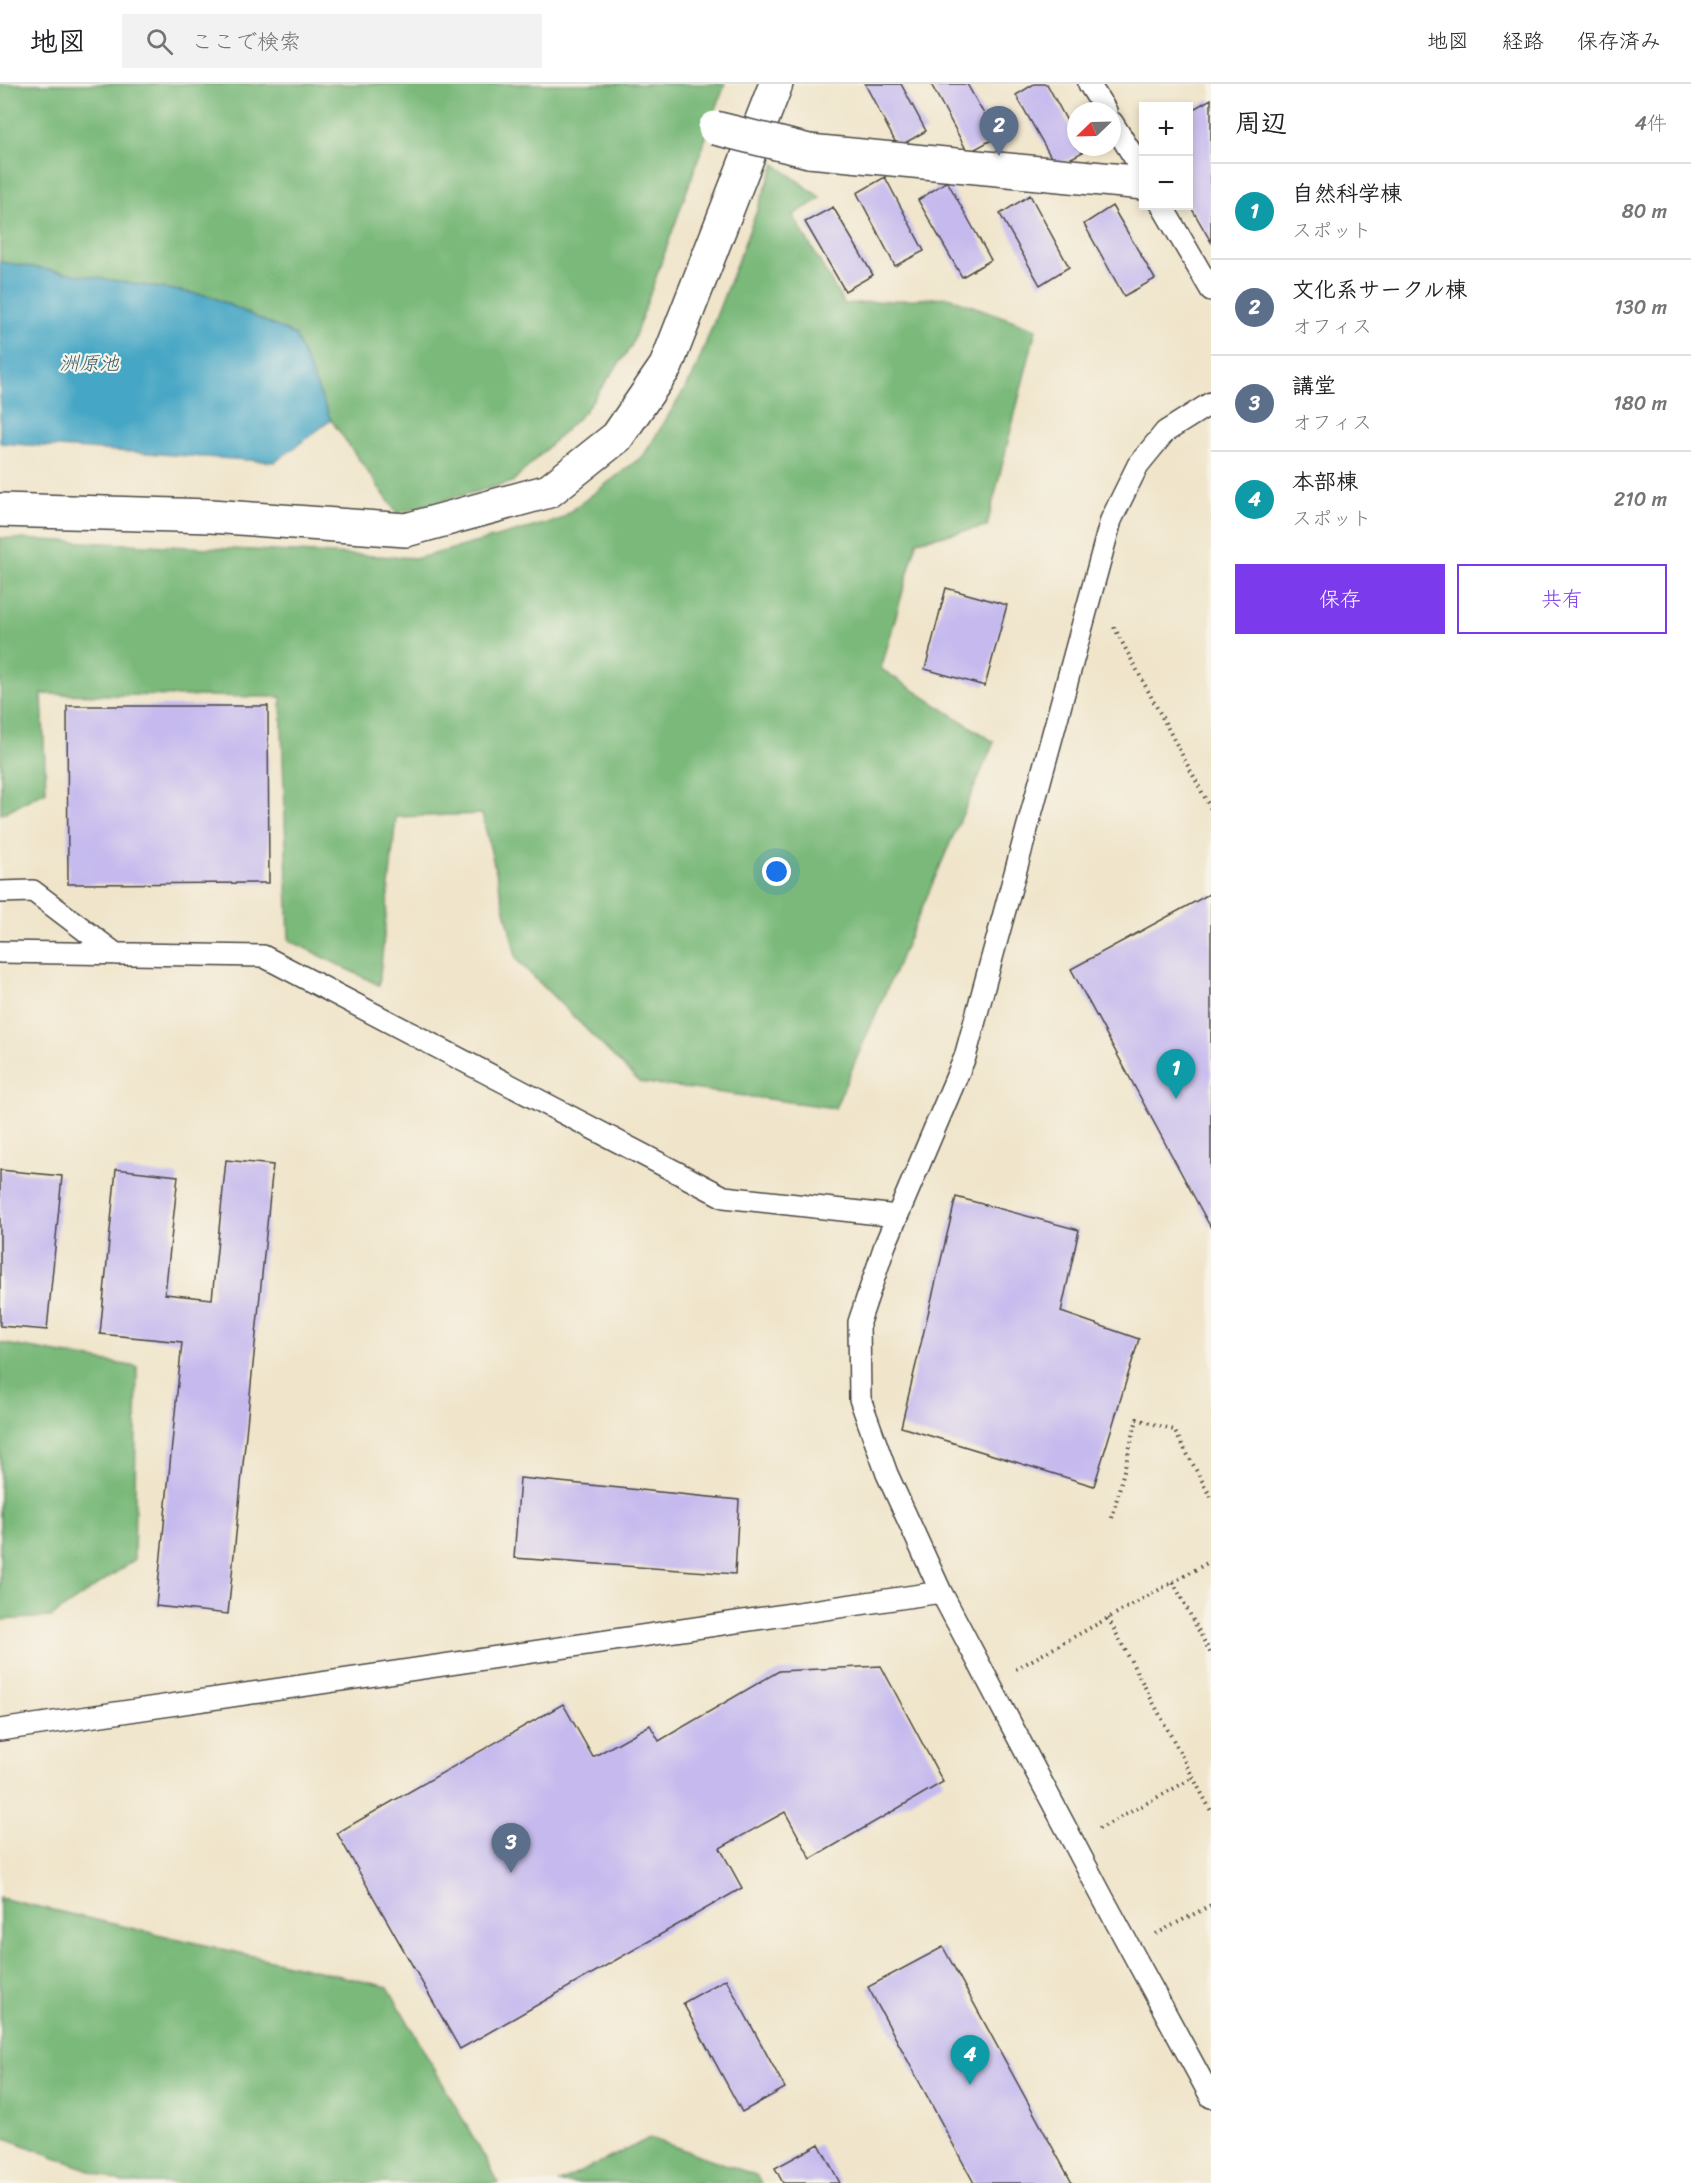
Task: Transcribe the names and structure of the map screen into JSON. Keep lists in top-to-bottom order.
{
  "water": ["洲原池"],
  "north": "bottom left",
  "page": {
    "header": "地図",
    "search": "ここで検索",
    "nav": ["地図", "経路", "保存済み"],
    "heading": ["周辺", "4件"],
    "map_buttons": ["+", "−"],
    "pins": [
      "2",
      "1",
      "3",
      "4"
    ],
    "list": [
      {
        "mark": "1",
        "name": "自然科学棟",
        "note": "スポット",
        "value": "80 m"
      },
      {
        "mark": "2",
        "name": "文化系サークル棟",
        "note": "オフィス",
        "value": "130 m"
      },
      {
        "mark": "3",
        "name": "講堂",
        "note": "オフィス",
        "value": "180 m"
      },
      {
        "mark": "4",
        "name": "本部棟",
        "note": "スポット",
        "value": "210 m"
      }
    ],
    "buttons": ["保存", "共有"]
  }
}
